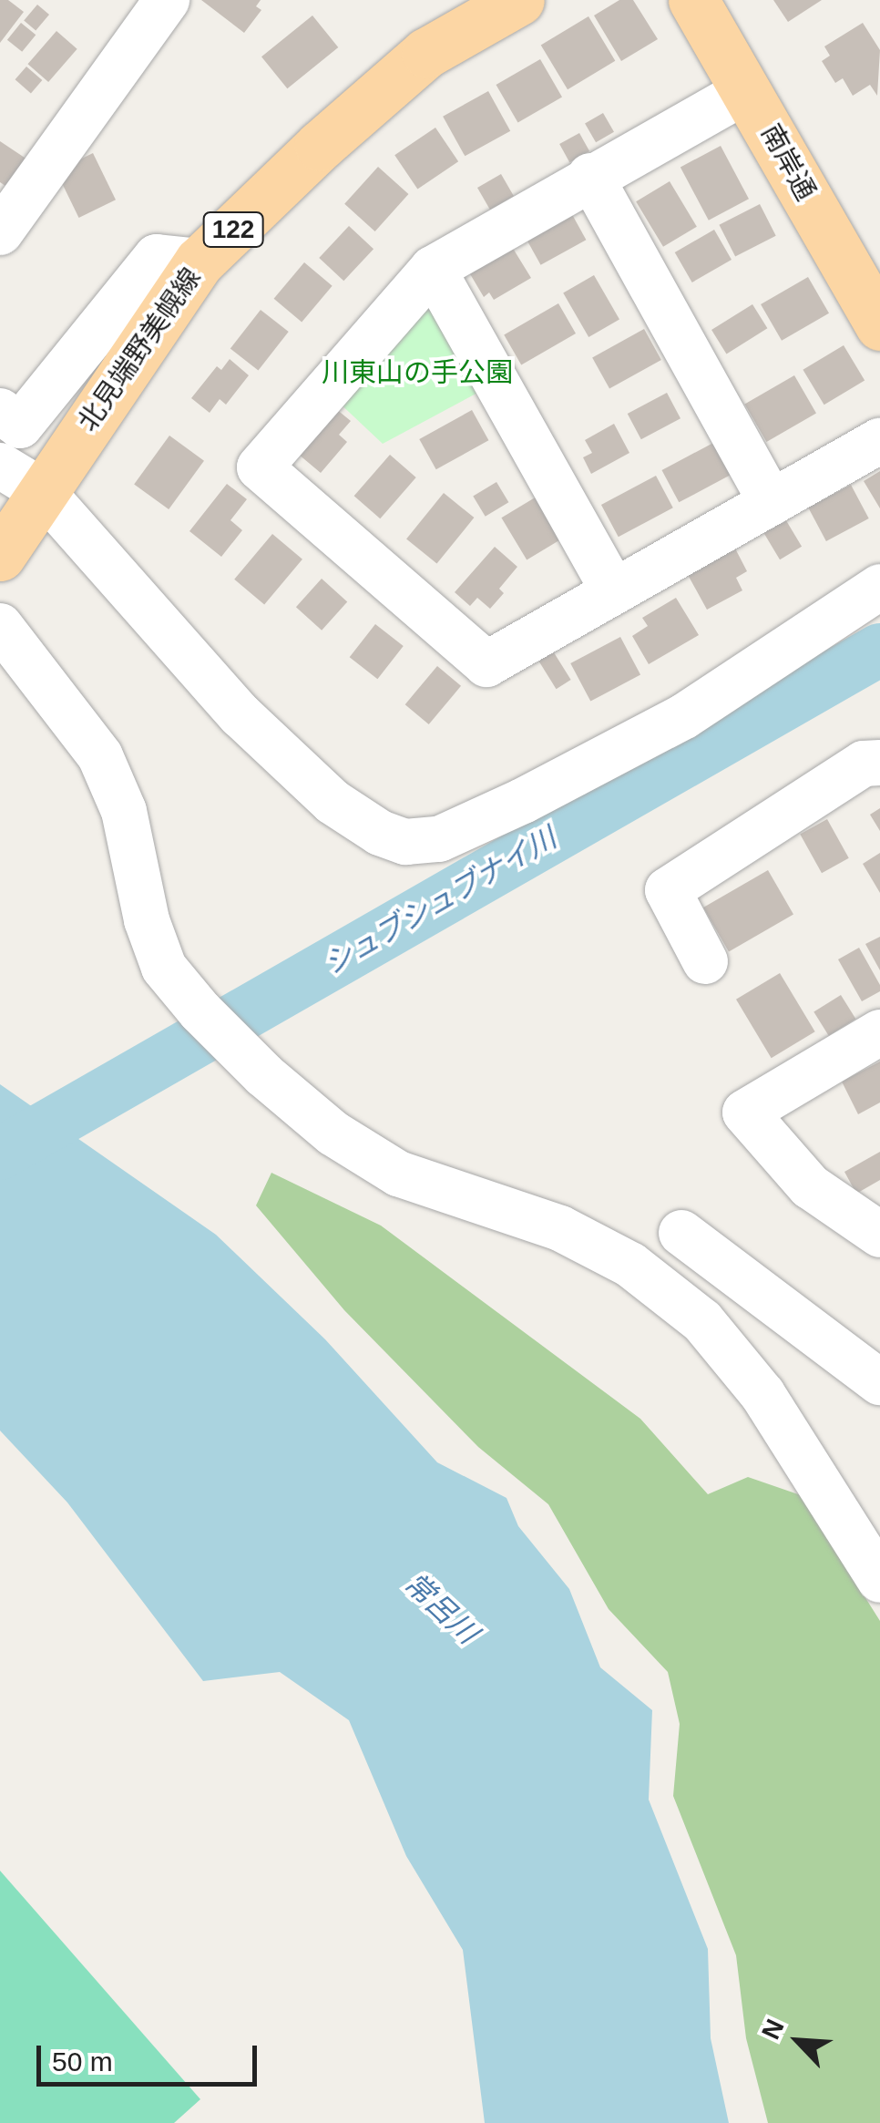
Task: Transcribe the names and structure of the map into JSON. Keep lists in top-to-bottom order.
{
  "streets": {
    "main road": ["南岸通", "122", "北見端野美幌線"]
  },
  "water": ["シュブシュブナイ川", "常呂川"],
  "parks": ["川東山の手公園"],
  "scale_bar": "50 m",
  "north": "top left"
}
